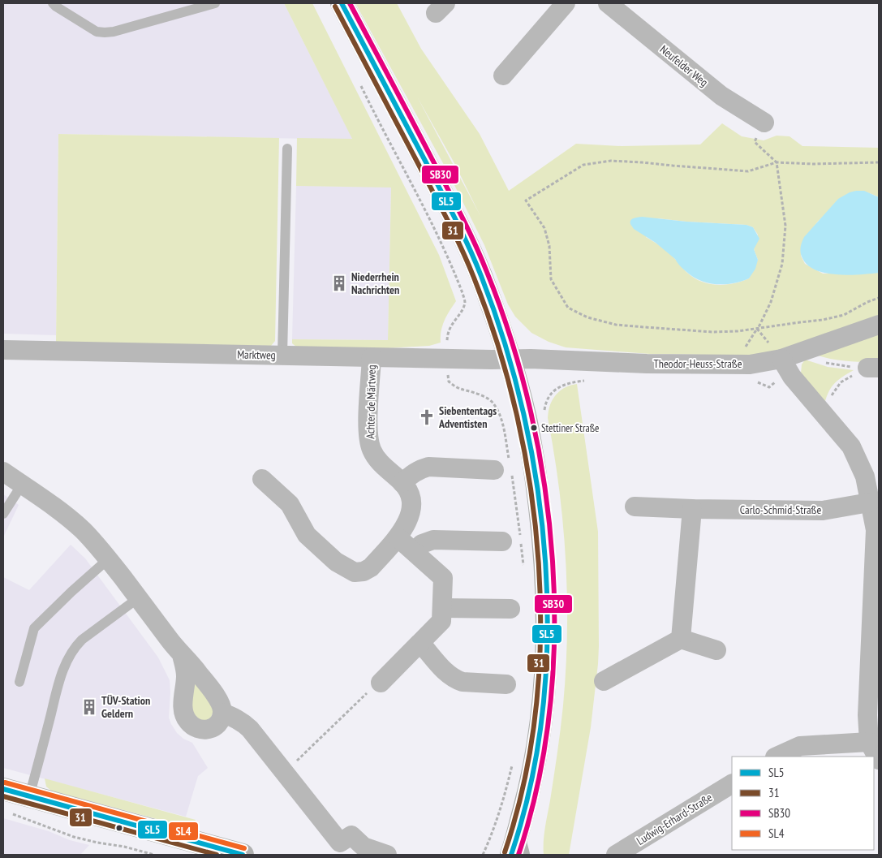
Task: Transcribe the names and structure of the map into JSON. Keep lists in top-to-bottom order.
{
  "streets": {
    "street": [
      "Neufelder Weg",
      "Marktweg",
      "Theodor-Heuss-Straße",
      "Achter de Märtweg",
      "Carlo-Schmid-Straße",
      "Ludwig-Erhard-Straße"
    ]
  },
  "crossings": [
    ["Marktweg", "Theodor-Heuss-Straße"],
    ["Marktweg", "Achter de Märtweg"]
  ],
  "places": {
    "building": ["Niederrhein Nachrichten", "TÜV-Station Geldern"],
    "church": ["Siebententags Adventisten"],
    "other": ["Stettiner Straße"]
  },
  "lines": [
    "transit line SL5",
    "transit line SB30",
    "transit line 31",
    "transit line SL4"
  ],
  "legend": [
    "SL5",
    "31",
    "SB30",
    "SL4"
  ]
}
